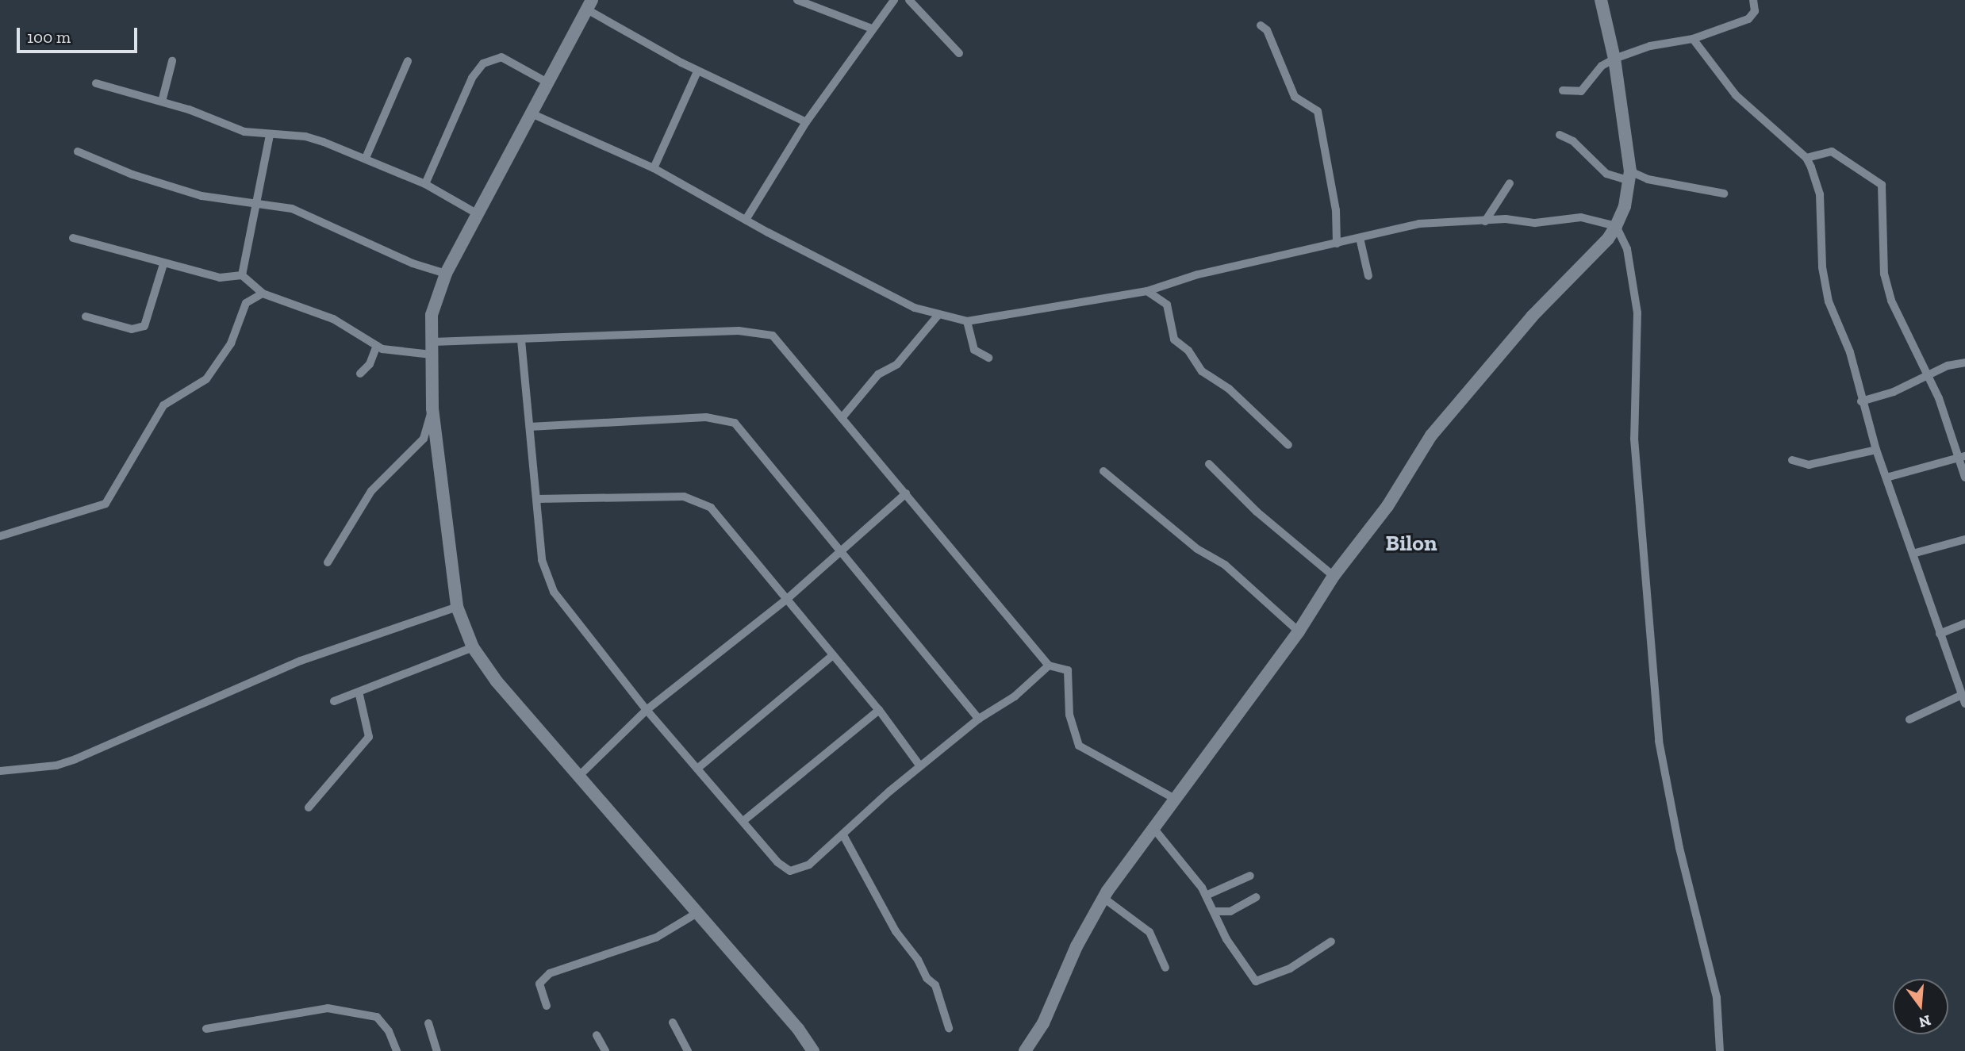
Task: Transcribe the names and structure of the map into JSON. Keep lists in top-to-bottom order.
{
  "districts": ["Bilon"],
  "scale_bar": "100 m",
  "north": "bottom"
}
